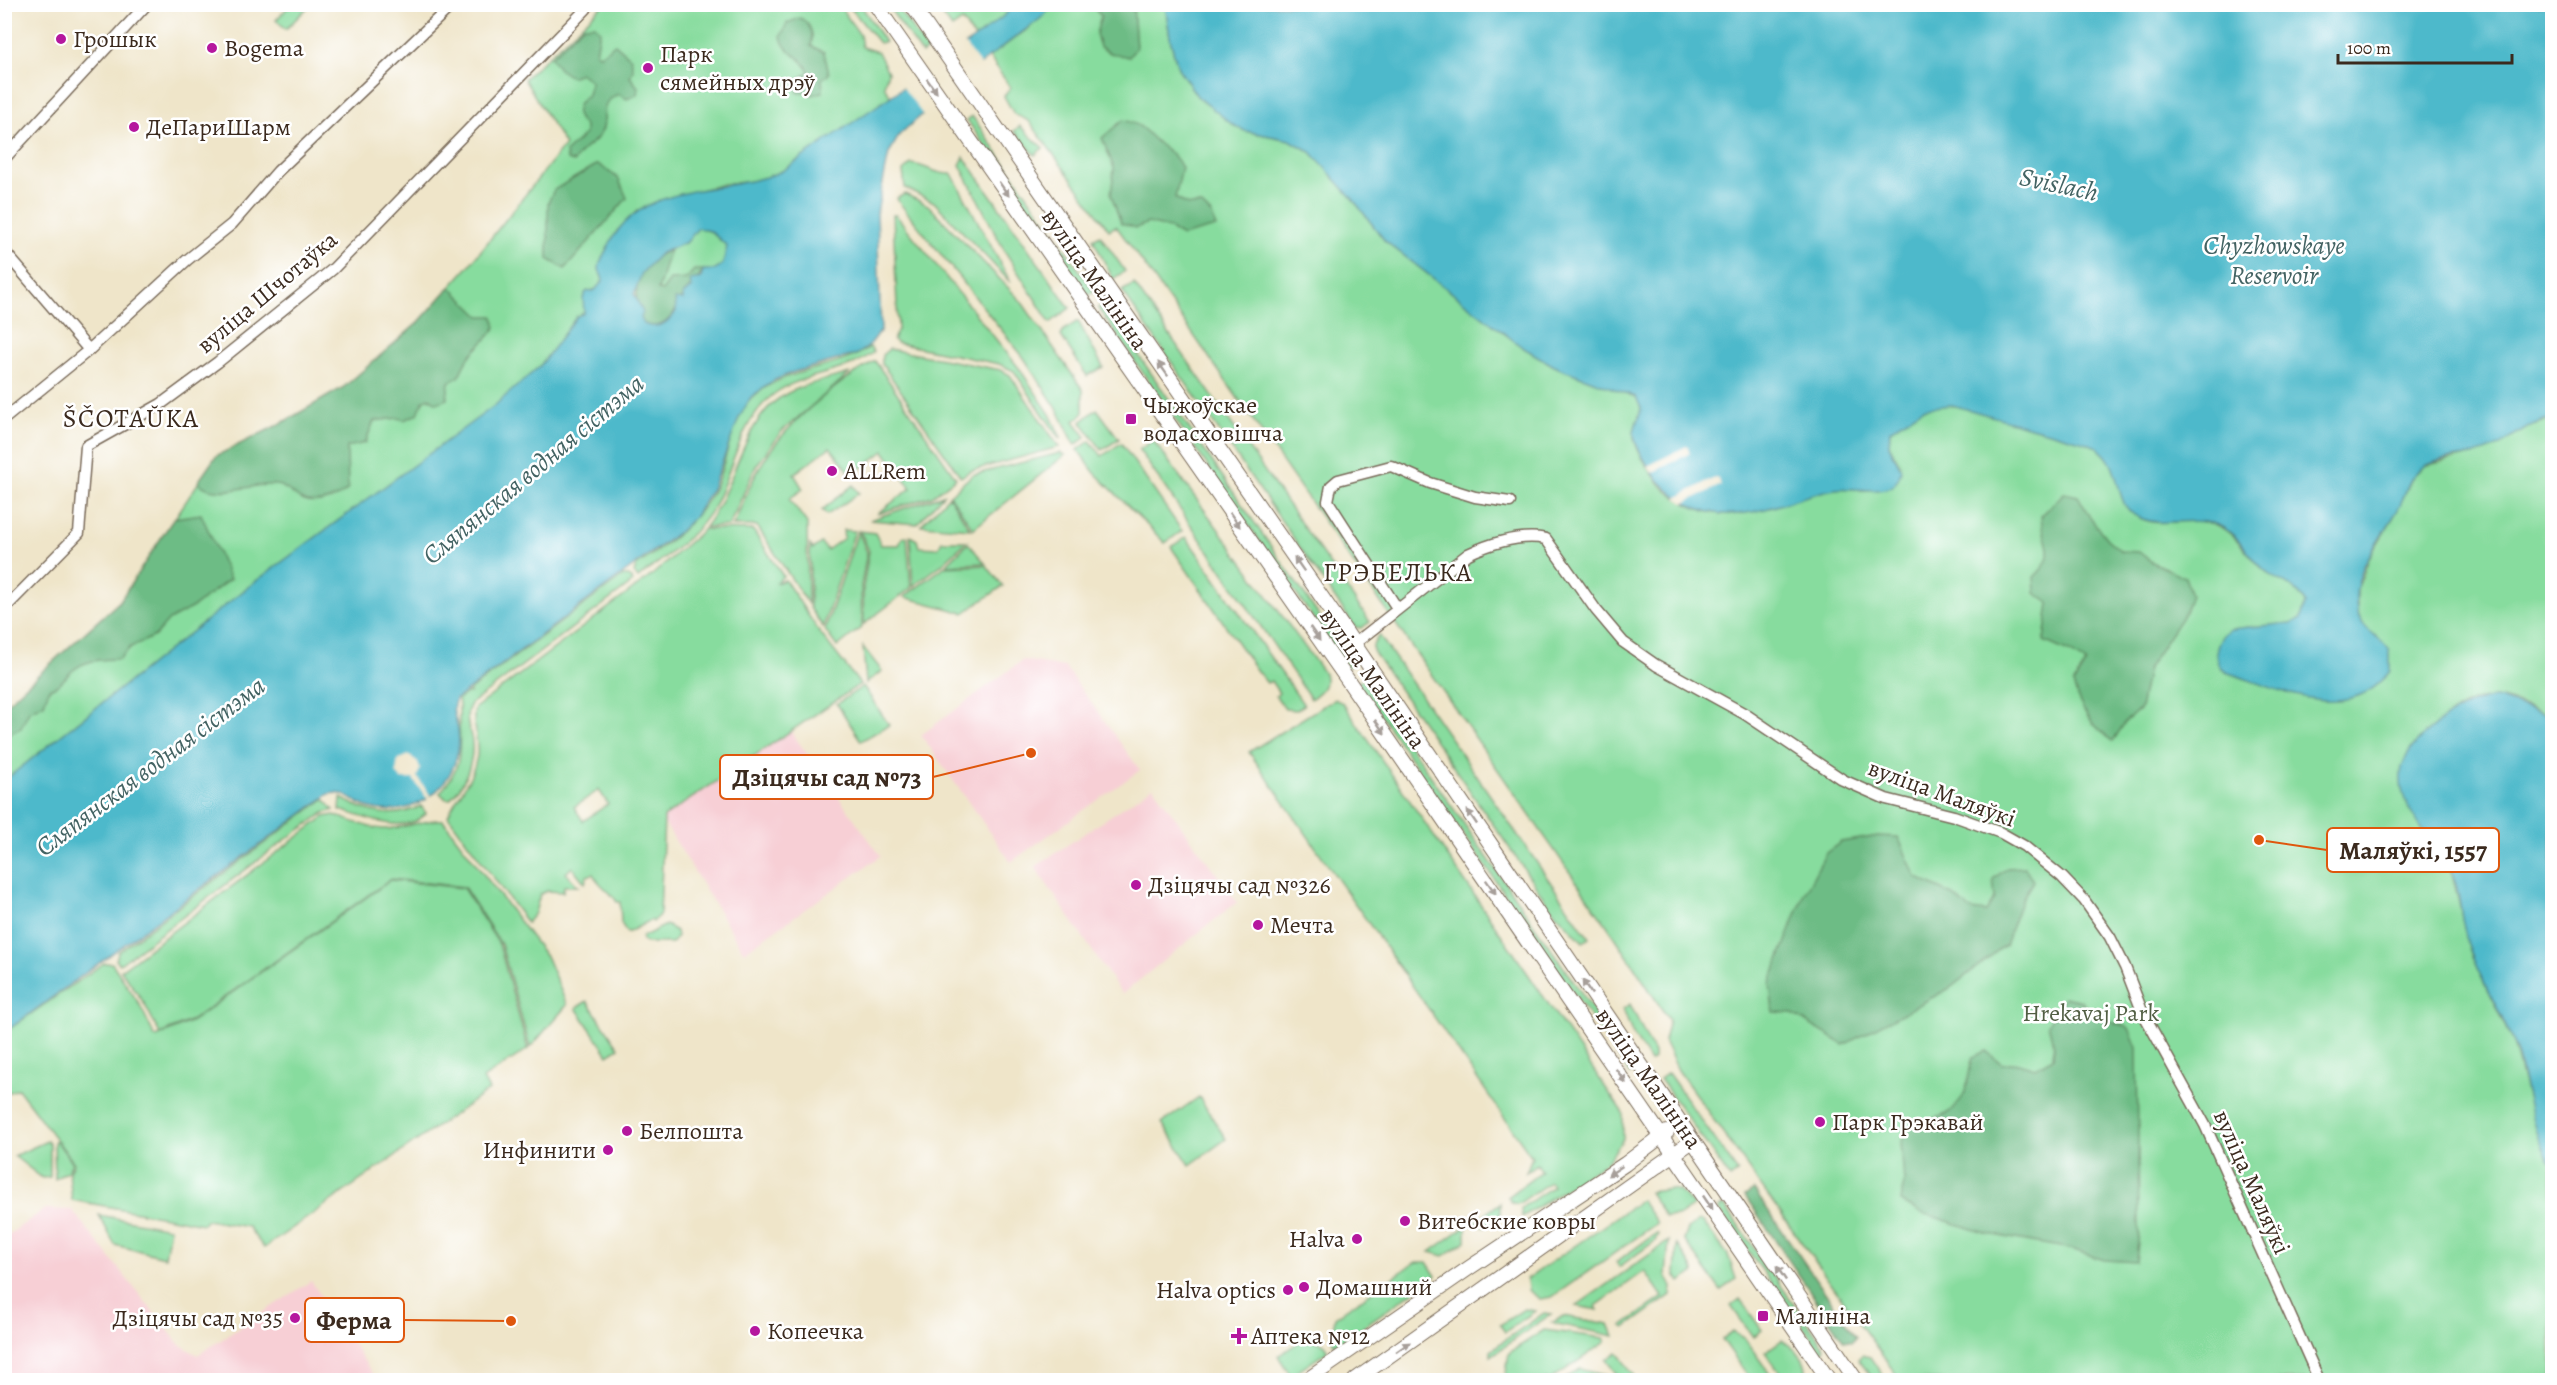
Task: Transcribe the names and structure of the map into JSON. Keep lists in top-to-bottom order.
{
  "streets": {
    "main road": ["вуліца Малініна"],
    "street": ["вуліца Шчотаўка", "вуліца Маляўкі"]
  },
  "crossings": [
    ["вуліца Малініна", "вуліца Маляўкі"]
  ],
  "districts": ["ŠČOTAŬKA", "ГРЭБЕЛЬКА"],
  "water": ["Svislach", "Chyzhowskaye Reservoir", "Сляпянская водная сістэма"],
  "parks": ["Hrekavaj Park"],
  "places": {
    "other": [
      "Грошык",
      "Bogema",
      "Парк сямейных дрэў",
      "ДеПариШарм",
      "ALLRem",
      "Дзіцячы сад №73",
      "Маляўкі, 1557",
      "Дзіцячы сад №326",
      "Мечта",
      "Парк Грэкавай",
      "Белпошта",
      "Инфинити",
      "Витебские ковры",
      "Halva",
      "Домашний",
      "Halva optics",
      "Дзіцячы сад №35",
      "Ферма",
      "Копеечка"
    ],
    "transit": ["Чыжоўскае водасховішча", "Малініна"],
    "health": ["Аптека №12"]
  },
  "scale_bar": "100 m"
}
